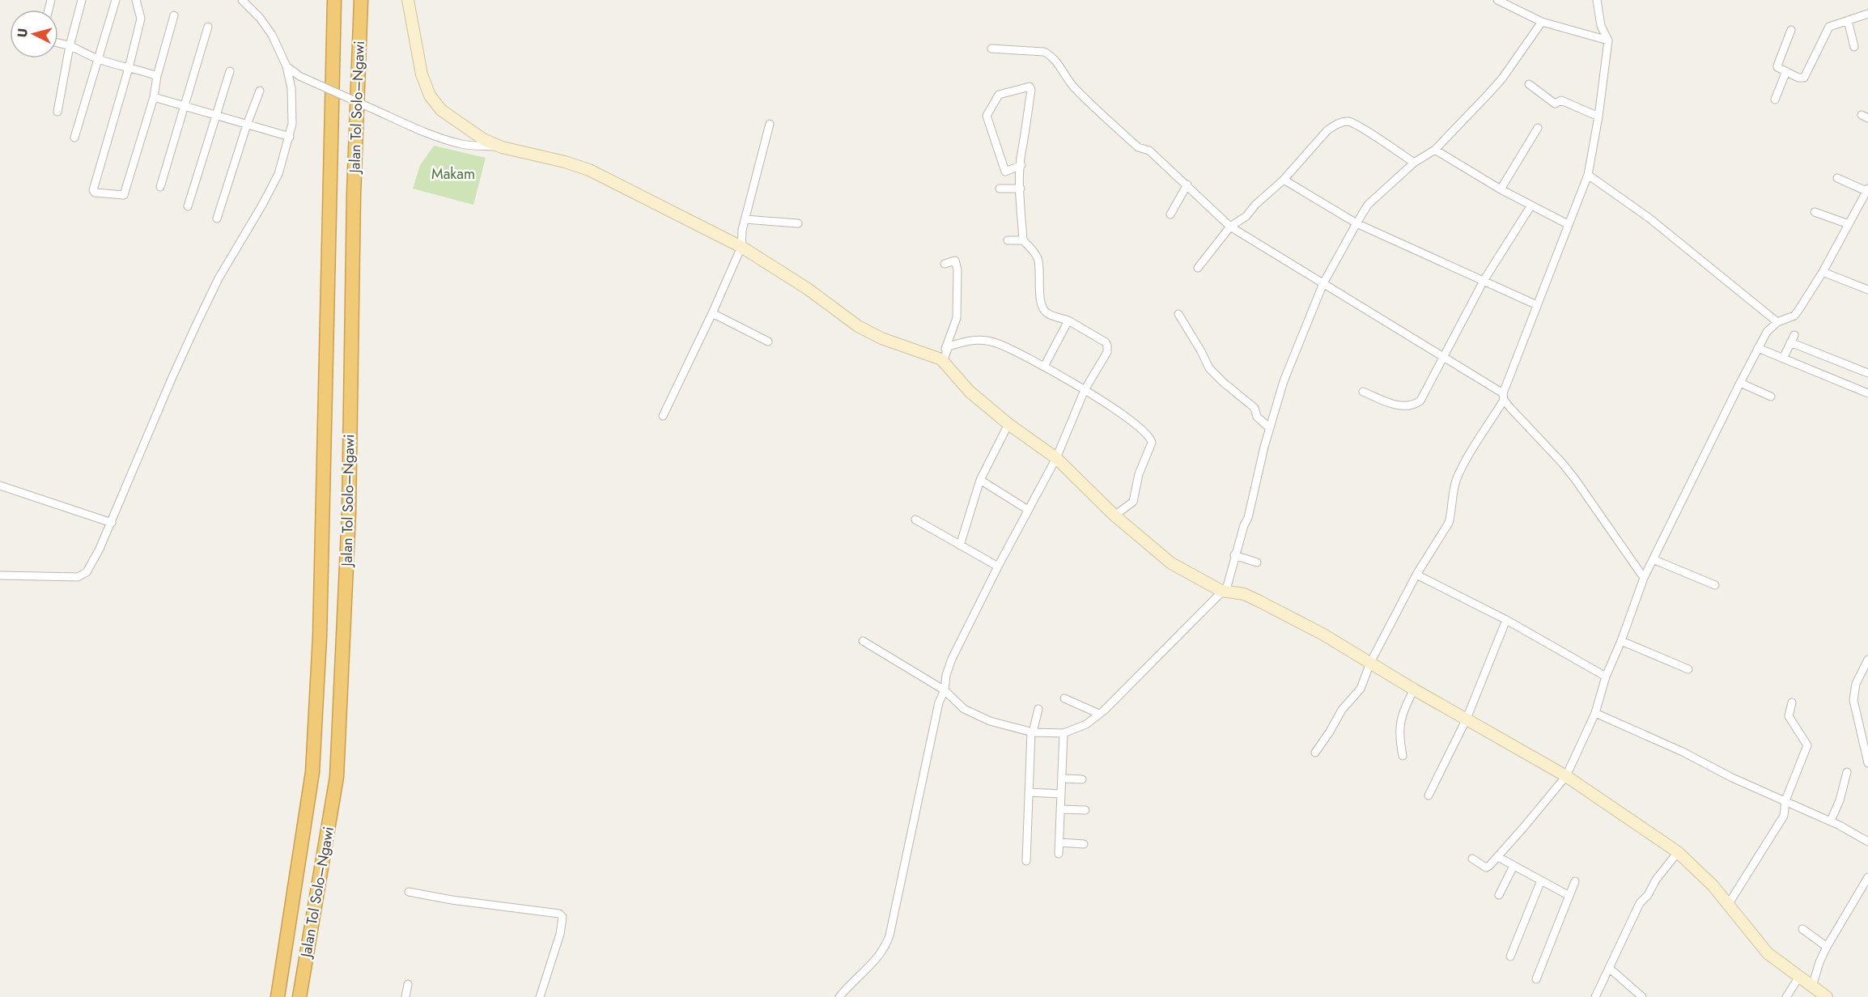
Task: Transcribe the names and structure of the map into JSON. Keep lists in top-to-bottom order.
{
  "streets": {
    "highway": ["Jalan Tol Solo–Ngawi"]
  },
  "parks": ["Makam"],
  "north": "left"
}
